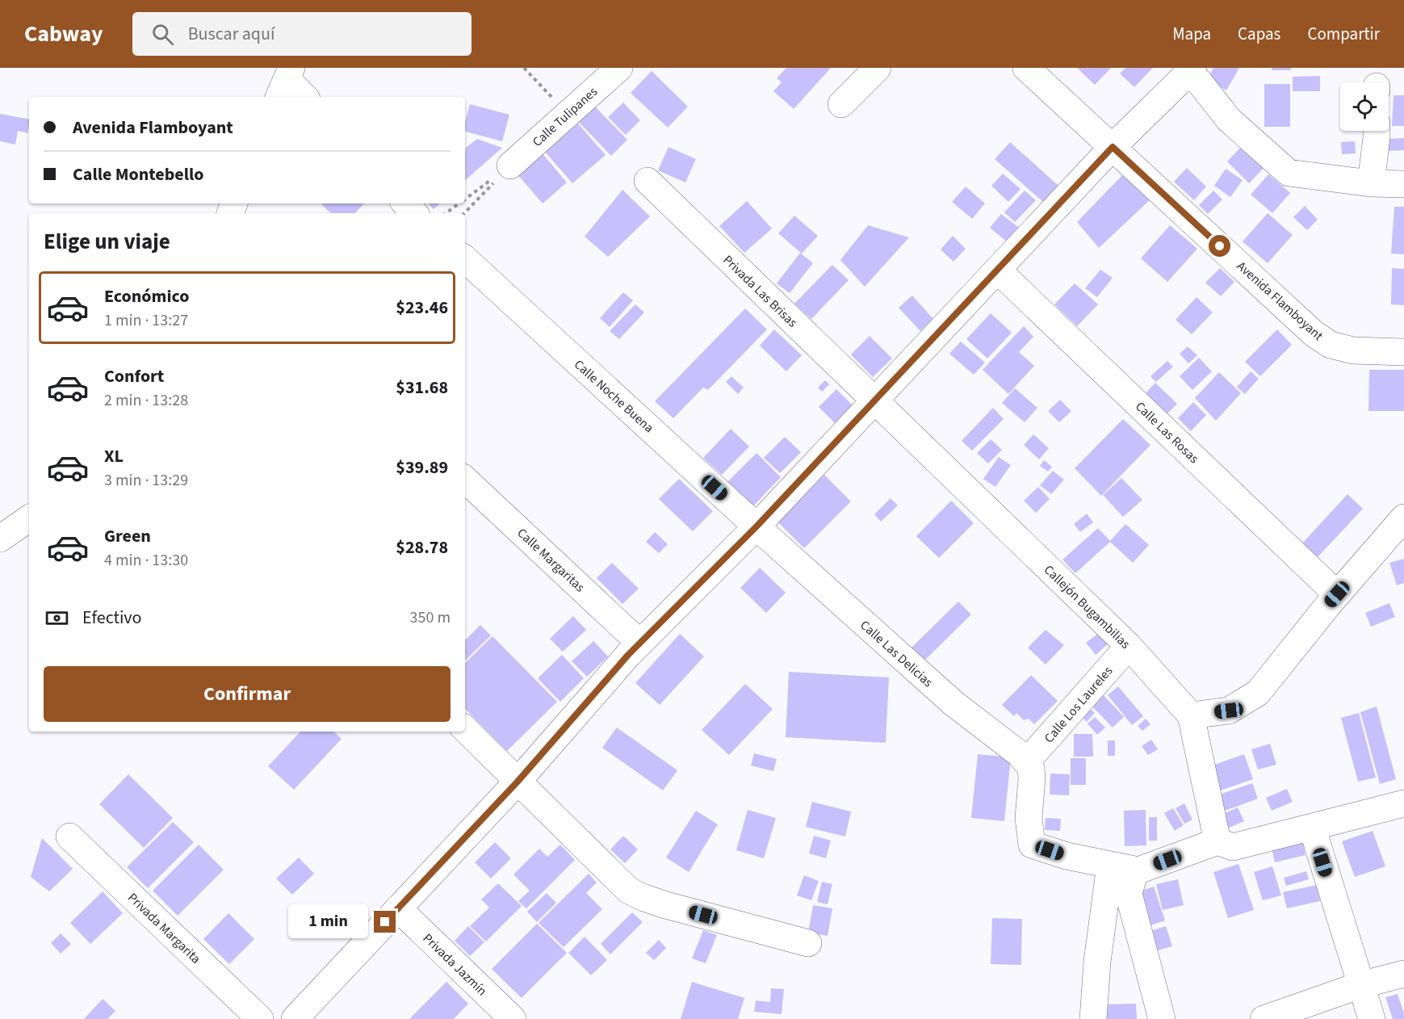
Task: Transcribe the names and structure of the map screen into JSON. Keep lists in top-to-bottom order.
{
  "streets": {
    "street": [
      "Calle Tulipanes",
      "Privada Las Brisas",
      "Avenida Flamboyant",
      "Calle Noche Buena",
      "Calle Las Rosas",
      "Calle Margaritas",
      "Callejón Bugambilias",
      "Calle Las Delicias",
      "Calle Los Laureles",
      "Privada Margarita",
      "Privada Jazmín"
    ]
  },
  "crossings": [
    ["Privada Las Brisas", "Callejón Bugambilias"],
    ["Calle Noche Buena", "Calle Las Delicias"],
    ["Callejón Bugambilias", "Calle Los Laureles"],
    ["Calle Las Delicias", "Calle Los Laureles"]
  ],
  "page": {
    "header": "Cabway",
    "search": "Buscar aquí",
    "nav": ["Mapa", "Capas", "Compartir"],
    "banner": ["Avenida Flamboyant", "Calle Montebello"],
    "heading": "Elige un viaje",
    "list": [
      {
        "name": "Económico",
        "note": "1 min · 13:27",
        "value": "$23.46"
      },
      {
        "name": "Confort",
        "note": "2 min · 13:28",
        "value": "$31.68"
      },
      {
        "name": "XL",
        "note": "3 min · 13:29",
        "value": "$39.89"
      },
      {
        "name": "Green",
        "note": "4 min · 13:30",
        "value": "$28.78"
      }
    ],
    "pay": ["Efectivo", "350 m"],
    "buttons": "Confirmar",
    "bubble": "1 min"
  }
}
